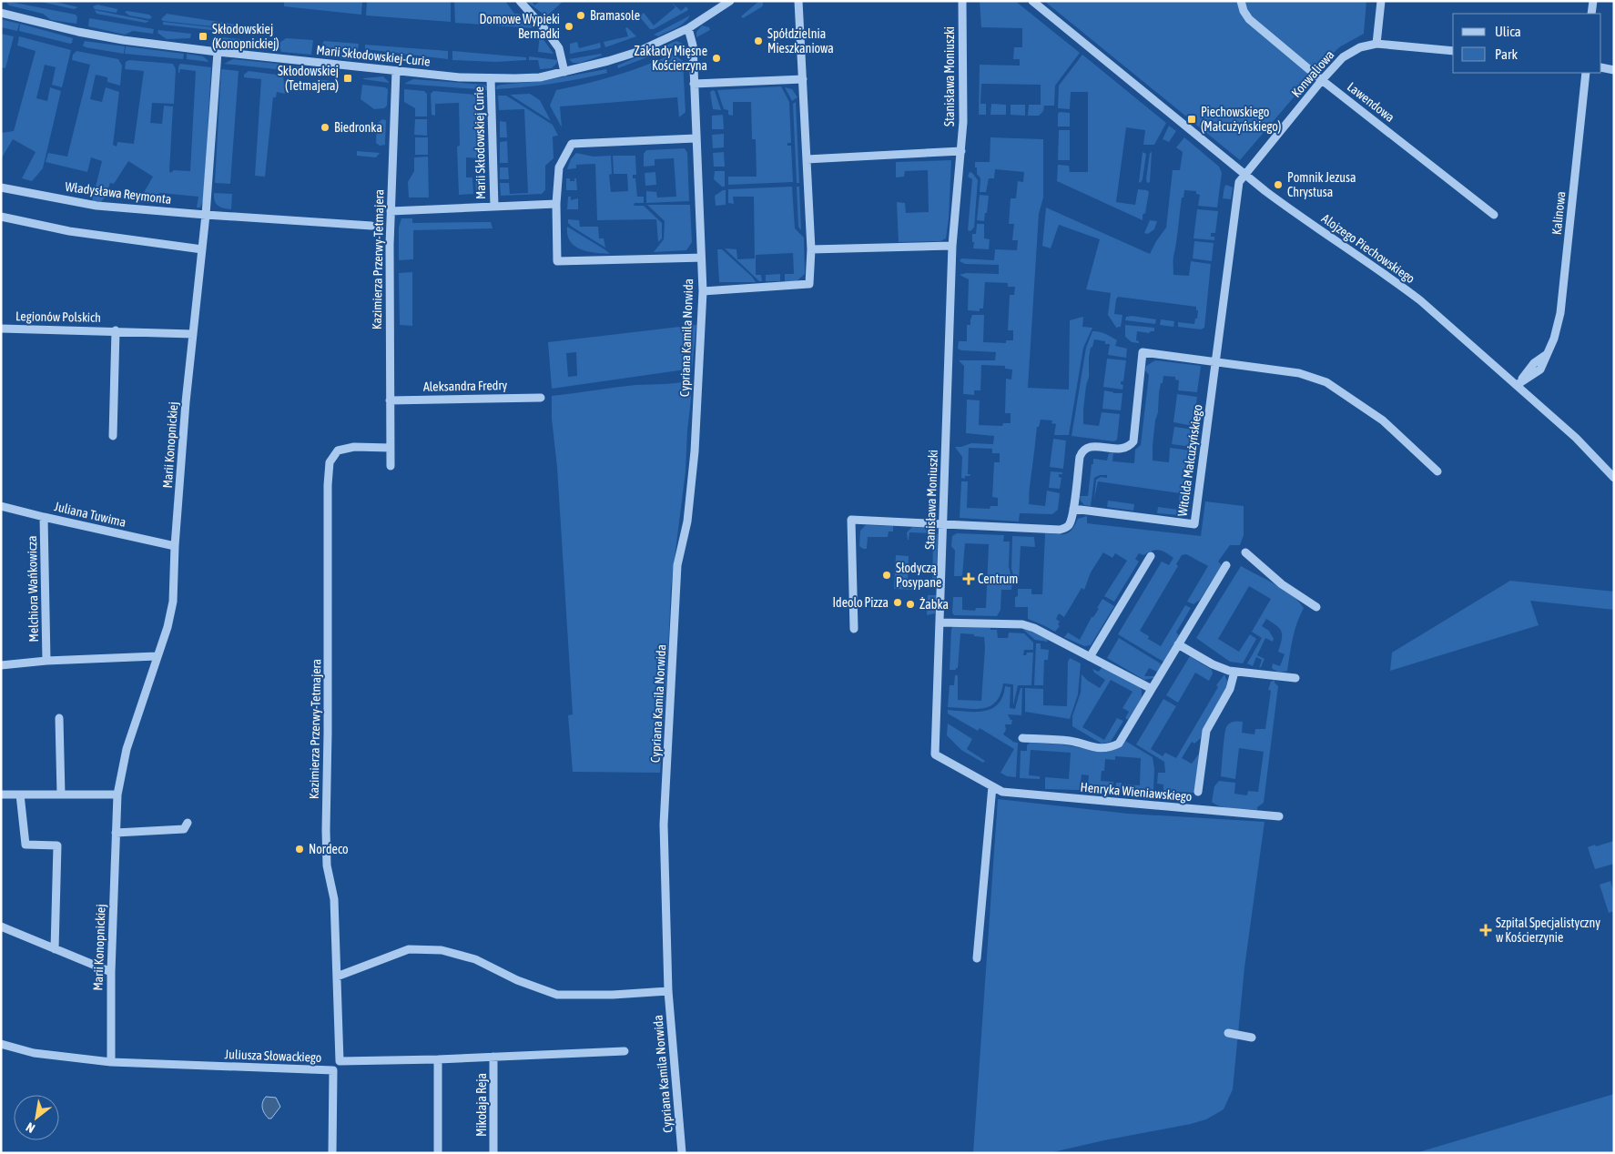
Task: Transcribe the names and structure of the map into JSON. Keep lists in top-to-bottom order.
{
  "streets": {
    "street": [
      "Marii Skłodowskiej-Curie",
      "Konwaliowa",
      "Stanisława Moniuszki",
      "Lawendowa",
      "Marii Skłodowskiej Curie",
      "Władysława Reymonta",
      "Kalinowa",
      "Alojzego Piechowskiego",
      "Kazimierza Przerwy-Tetmajera",
      "Legionów Polskich",
      "Cypriana Kamila Norwida",
      "Aleksandra Fredry",
      "Marii Konopnickiej",
      "Witolda Małcużyńskiego",
      "Juliana Tuwima",
      "Melchiora Wańkowicza",
      "Henryka Wieniawskiego",
      "Juliusza Słowackiego",
      "Mikołaja Reja"
    ]
  },
  "crossings": [
    ["Marii Skłodowskiej-Curie", "Marii Skłodowskiej Curie"],
    ["Marii Skłodowskiej-Curie", "Kazimierza Przerwy-Tetmajera"],
    ["Marii Skłodowskiej-Curie", "Cypriana Kamila Norwida"],
    ["Marii Skłodowskiej-Curie", "Marii Konopnickiej"],
    ["Konwaliowa", "Lawendowa"],
    ["Konwaliowa", "Alojzego Piechowskiego"],
    ["Konwaliowa", "Witolda Małcużyńskiego"],
    ["Stanisława Moniuszki", "Henryka Wieniawskiego"],
    ["Władysława Reymonta", "Marii Konopnickiej"],
    ["Kalinowa", "Alojzego Piechowskiego"],
    ["Alojzego Piechowskiego", "Witolda Małcużyńskiego"],
    ["Kazimierza Przerwy-Tetmajera", "Aleksandra Fredry"],
    ["Kazimierza Przerwy-Tetmajera", "Juliusza Słowackiego"],
    ["Legionów Polskich", "Marii Konopnickiej"],
    ["Marii Konopnickiej", "Juliana Tuwima"],
    ["Marii Konopnickiej", "Juliusza Słowackiego"],
    ["Juliana Tuwima", "Melchiora Wańkowicza"],
    ["Juliusza Słowackiego", "Mikołaja Reja"]
  ],
  "places": {
    "other": [
      "Bramasole",
      "Domowe Wypieki Bernadki",
      "Spółdzielnia Mieszkaniowa",
      "Zakłady Mięsne Kościerzyna",
      "Biedronka",
      "Pomnik Jezusa Chrystusa",
      "Słodyczą Posypane",
      "Ideolo Pizza",
      "Żabka",
      "Nordeco"
    ],
    "transit": ["Skłodowskiej (Konopnickiej)", "Skłodowskiej (Tetmajera)", "Piechowskiego (Małcużyńskiego)"],
    "health": ["Centrum", "Szpital Specjalistyczny w Kościerzynie"]
  },
  "legend": ["Ulica", "Park"],
  "north": "bottom left"
}
